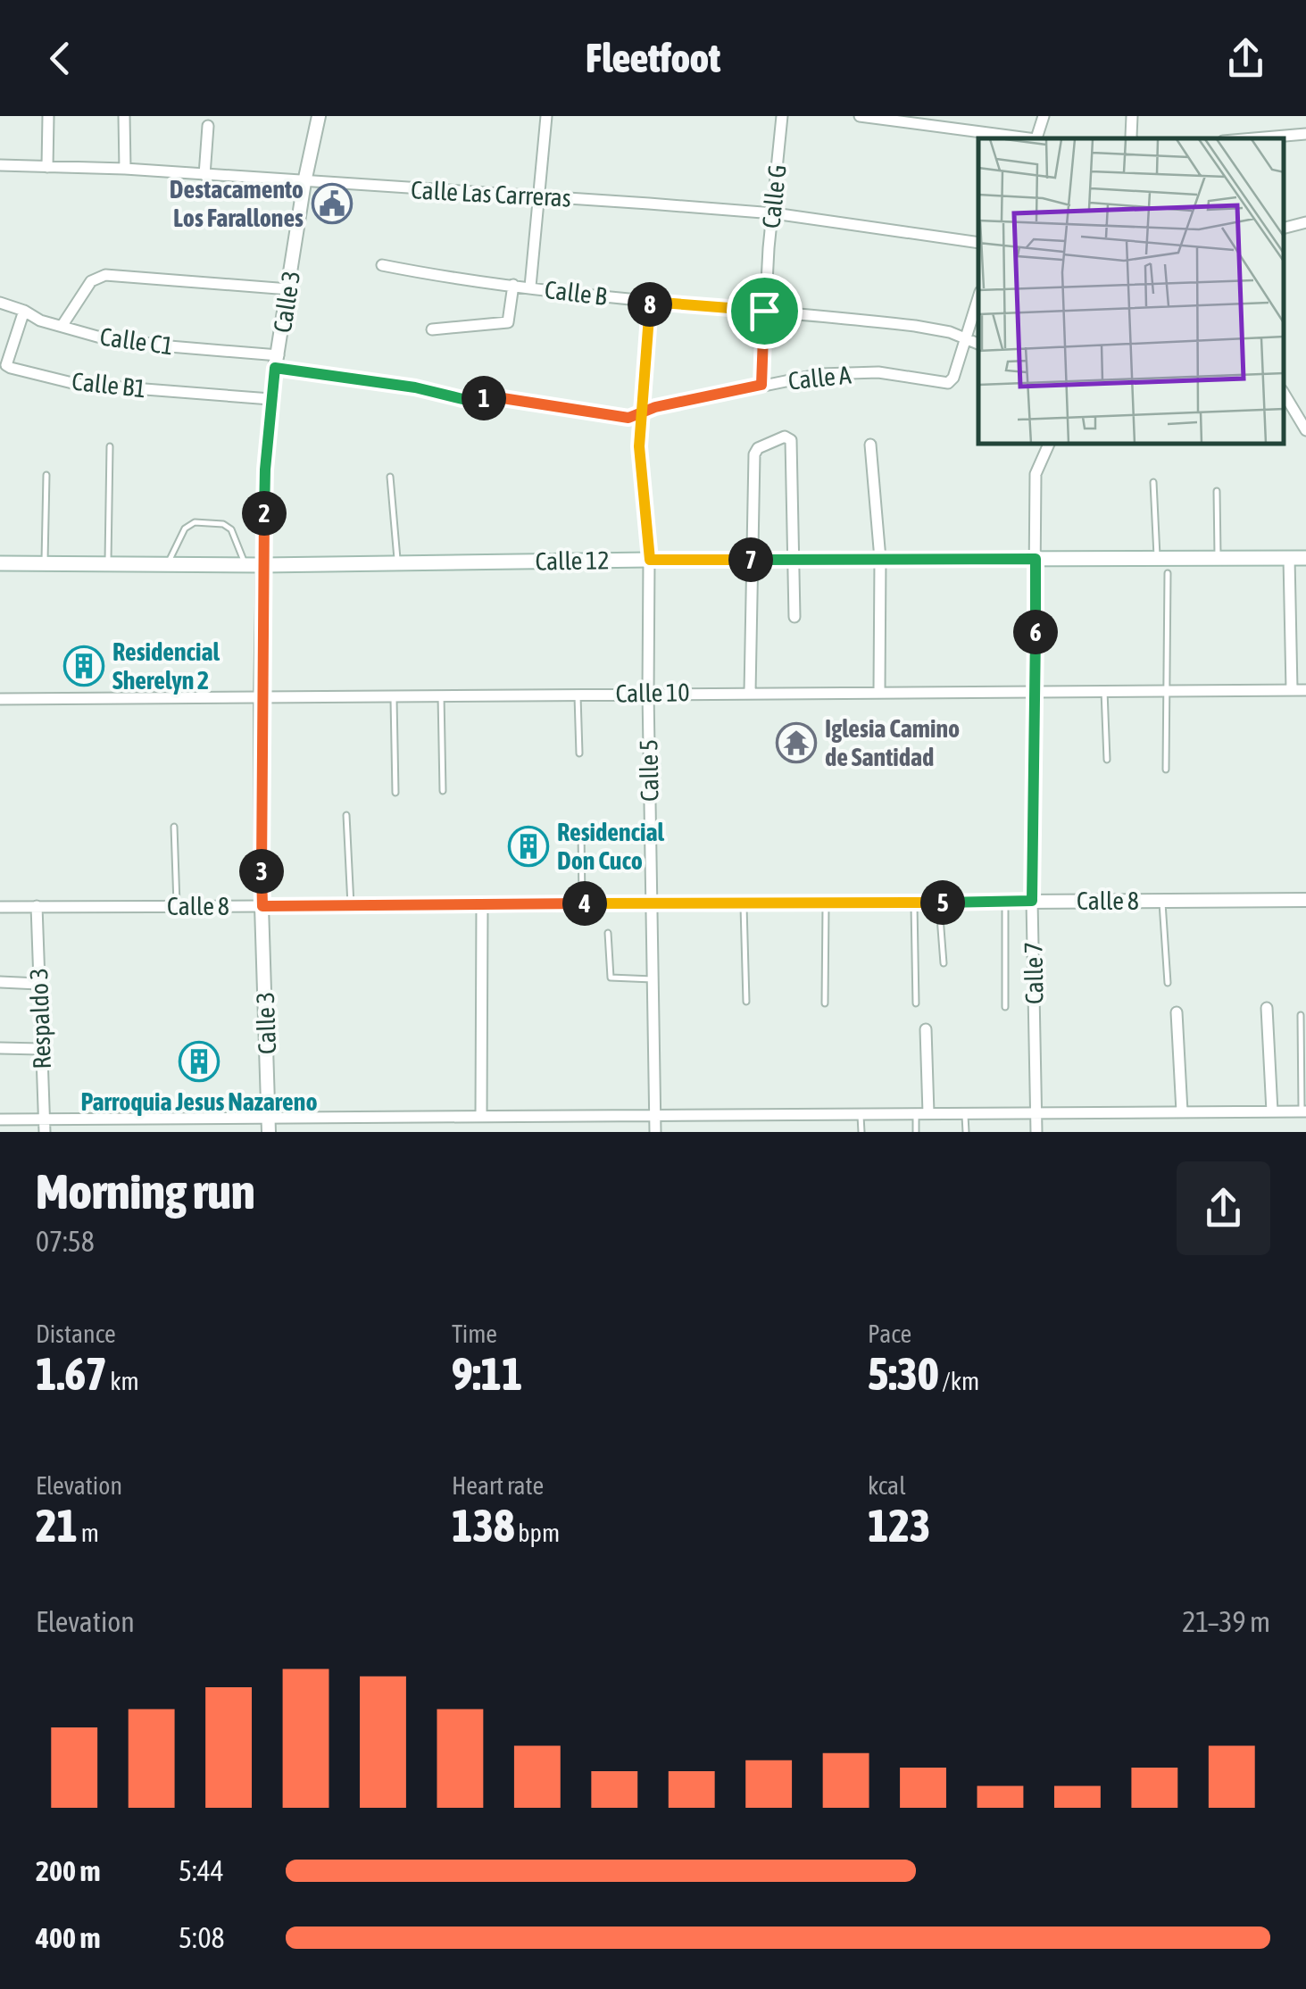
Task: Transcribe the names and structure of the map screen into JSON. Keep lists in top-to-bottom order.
{
  "streets": {
    "main road": ["Calle 12"],
    "street": [
      "Calle Las Carreras",
      "Calle G",
      "Calle B",
      "Calle 3",
      "Calle C1",
      "Calle A",
      "Calle B1",
      "Calle 10",
      "Calle 5",
      "Calle 8",
      "Calle 7",
      "Respaldo 3"
    ]
  },
  "crossings": [
    ["Calle Las Carreras", "Calle G"],
    ["Calle Las Carreras", "Calle 3"],
    ["Calle G", "Calle B"],
    ["Calle G", "Calle A"],
    ["Calle B", "Calle A"],
    ["Calle B", "Calle 5"],
    ["Calle 3", "Calle C1"],
    ["Calle 3", "Calle A"],
    ["Calle 3", "Calle B1"],
    ["Calle 3", "Calle 12"],
    ["Calle 3", "Calle 10"],
    ["Calle 3", "Calle 8"],
    ["Calle C1", "Calle A"],
    ["Calle C1", "Calle B1"],
    ["Calle A", "Calle 5"],
    ["Calle 12", "Calle 5"],
    ["Calle 12", "Calle 7"],
    ["Calle 10", "Calle 5"],
    ["Calle 10", "Calle 7"],
    ["Calle 5", "Calle 8"],
    ["Calle 8", "Calle 7"],
    ["Calle 8", "Respaldo 3"]
  ],
  "places": {
    "public building": ["Destacamento Los Farallones"],
    "building": ["Residencial Sherelyn 2", "Residencial Don Cuco", "Parroquia Jesus Nazareno"],
    "temple": ["Iglesia Camino de Santidad"]
  },
  "page": {
    "header": "Fleetfoot",
    "pins": [
      "8",
      "1",
      "2",
      "7",
      "6",
      "3",
      "5",
      "4"
    ],
    "heading": ["Morning run", "07:58"],
    "stats": [
      ["Distance", "1.67 km"],
      ["Time", "9:11"],
      ["Pace", "5:30 /km"],
      ["Elevation", "21 m"],
      ["Heart rate", "138 bpm"],
      ["kcal", "123"]
    ],
    "chart": ["Elevation", "21–39 m"],
    "list": [
      {
        "name": "200 m",
        "note": "5:44"
      },
      {
        "name": "400 m",
        "note": "5:08"
      }
    ]
  }
}
